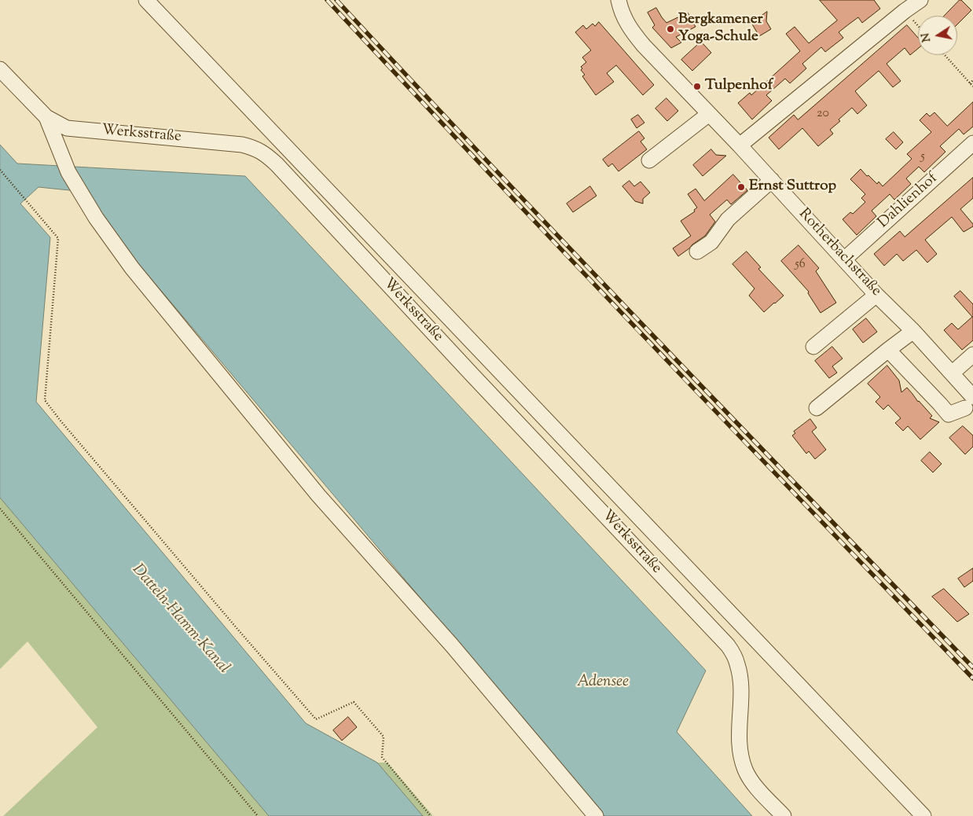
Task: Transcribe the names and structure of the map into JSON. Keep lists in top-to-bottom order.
{
  "streets": {
    "street": ["Werksstraße", "Dahlienhof", "Rotherbachstraße"]
  },
  "crossings": [
    ["Dahlienhof", "Rotherbachstraße"]
  ],
  "water": ["Datteln-Hamm-Kanal", "Adensee"],
  "places": ["Bergkamener Yoga-Schule", "Tulpenhof", "Ernst Suttrop"],
  "house_numbers": ["20", "5", "56"],
  "north": "left"
}
